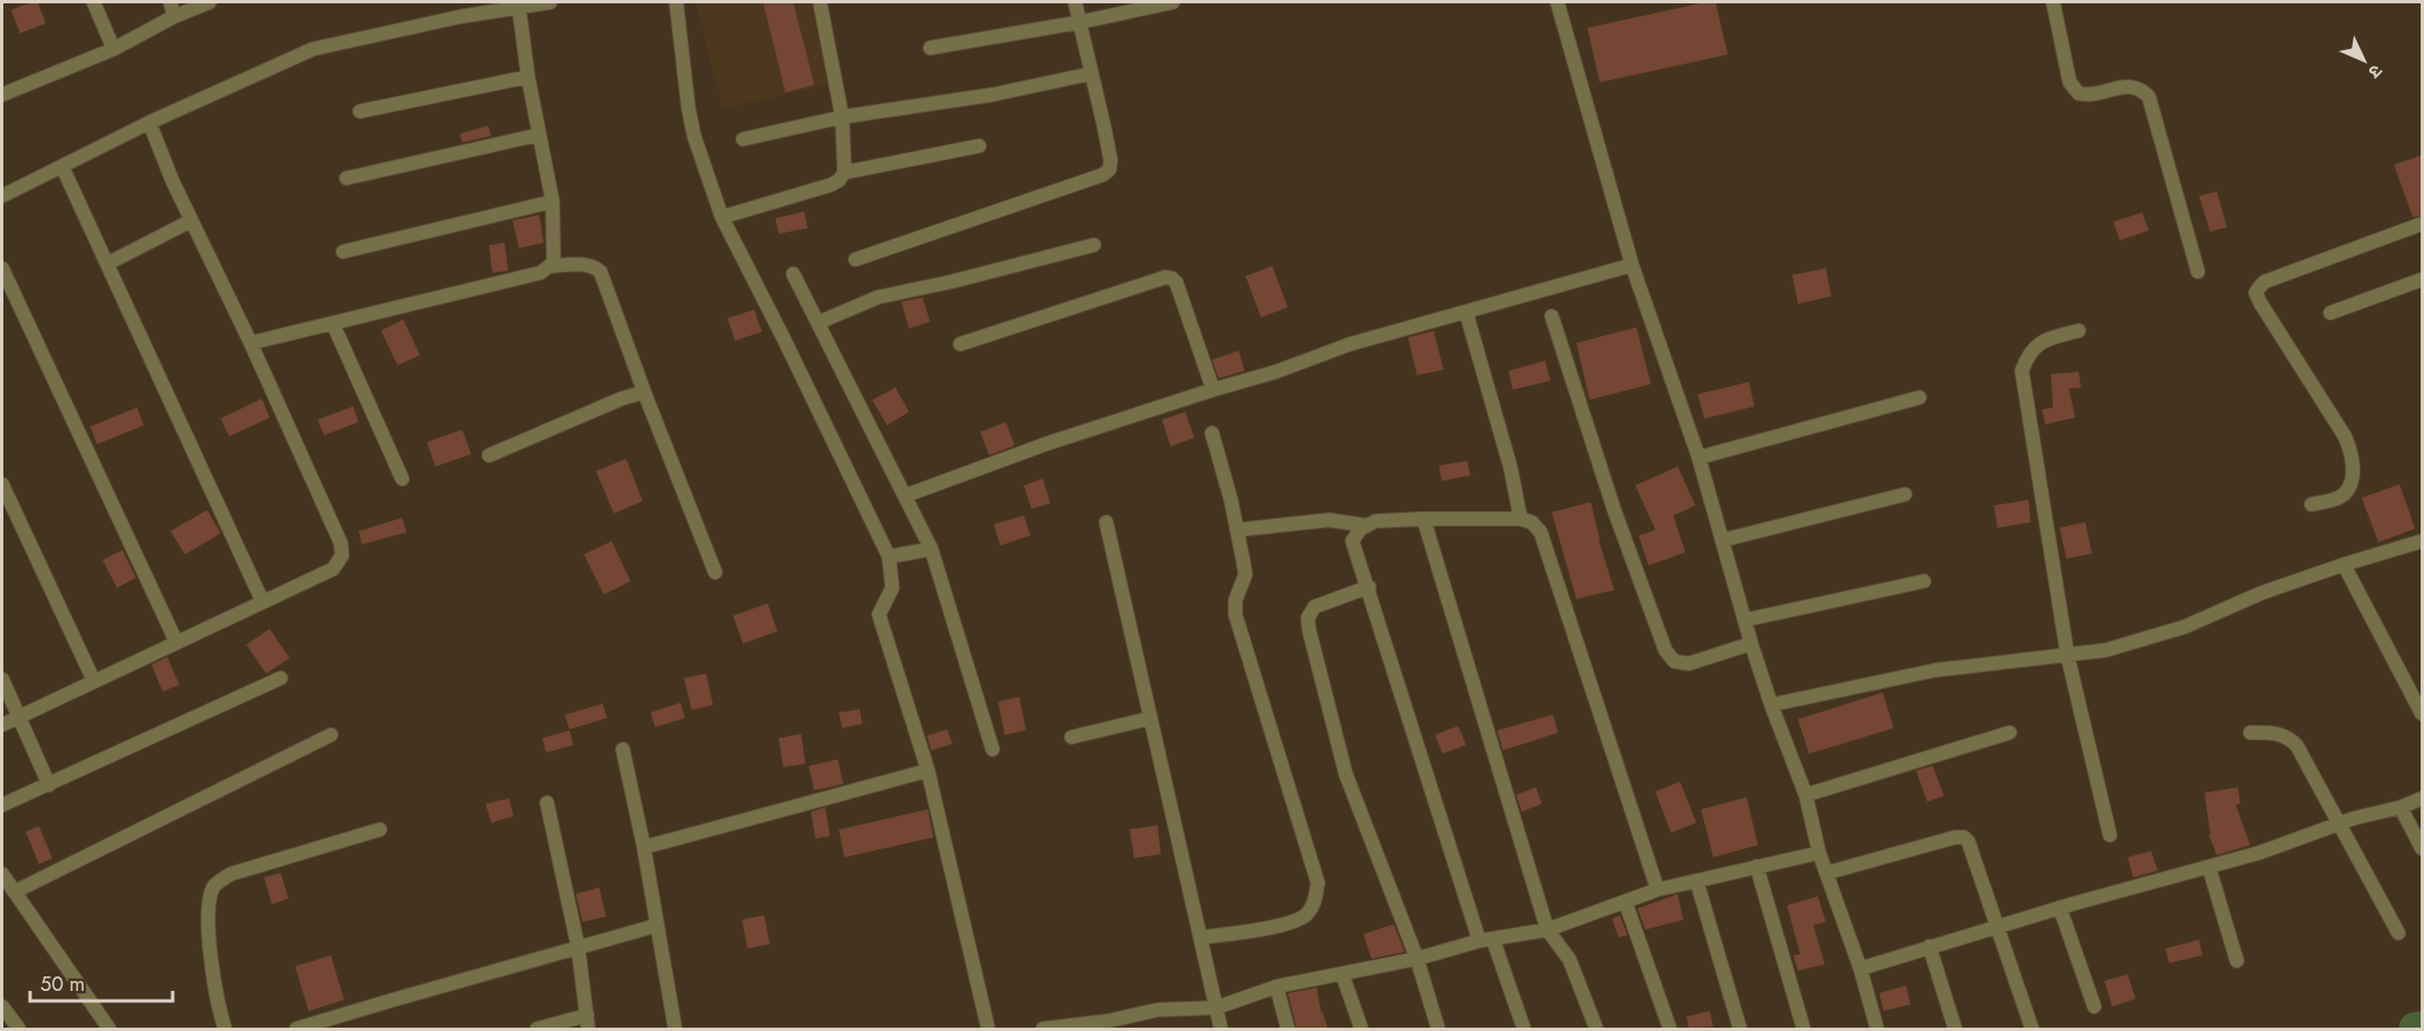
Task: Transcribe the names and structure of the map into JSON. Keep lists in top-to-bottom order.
{
  "scale_bar": "50 m",
  "north": "bottom right"
}
